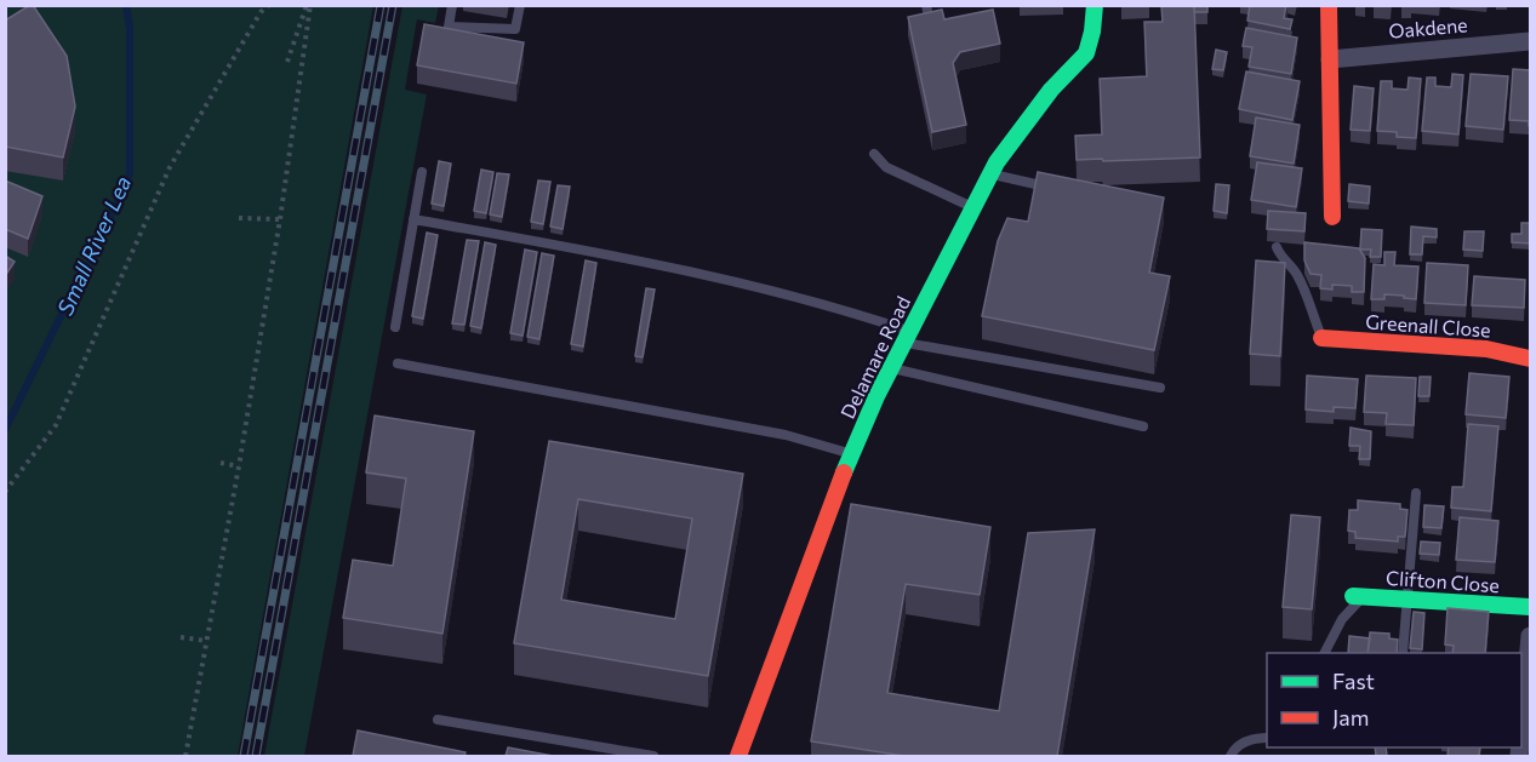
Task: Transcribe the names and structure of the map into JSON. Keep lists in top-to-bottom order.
{
  "streets": {
    "street": [
      "Oakdene",
      "Greenall Close",
      "Delamare Road",
      "Clifton Close"
    ]
  },
  "water": ["Small River Lea"],
  "legend": ["Fast", "Jam"]
}
